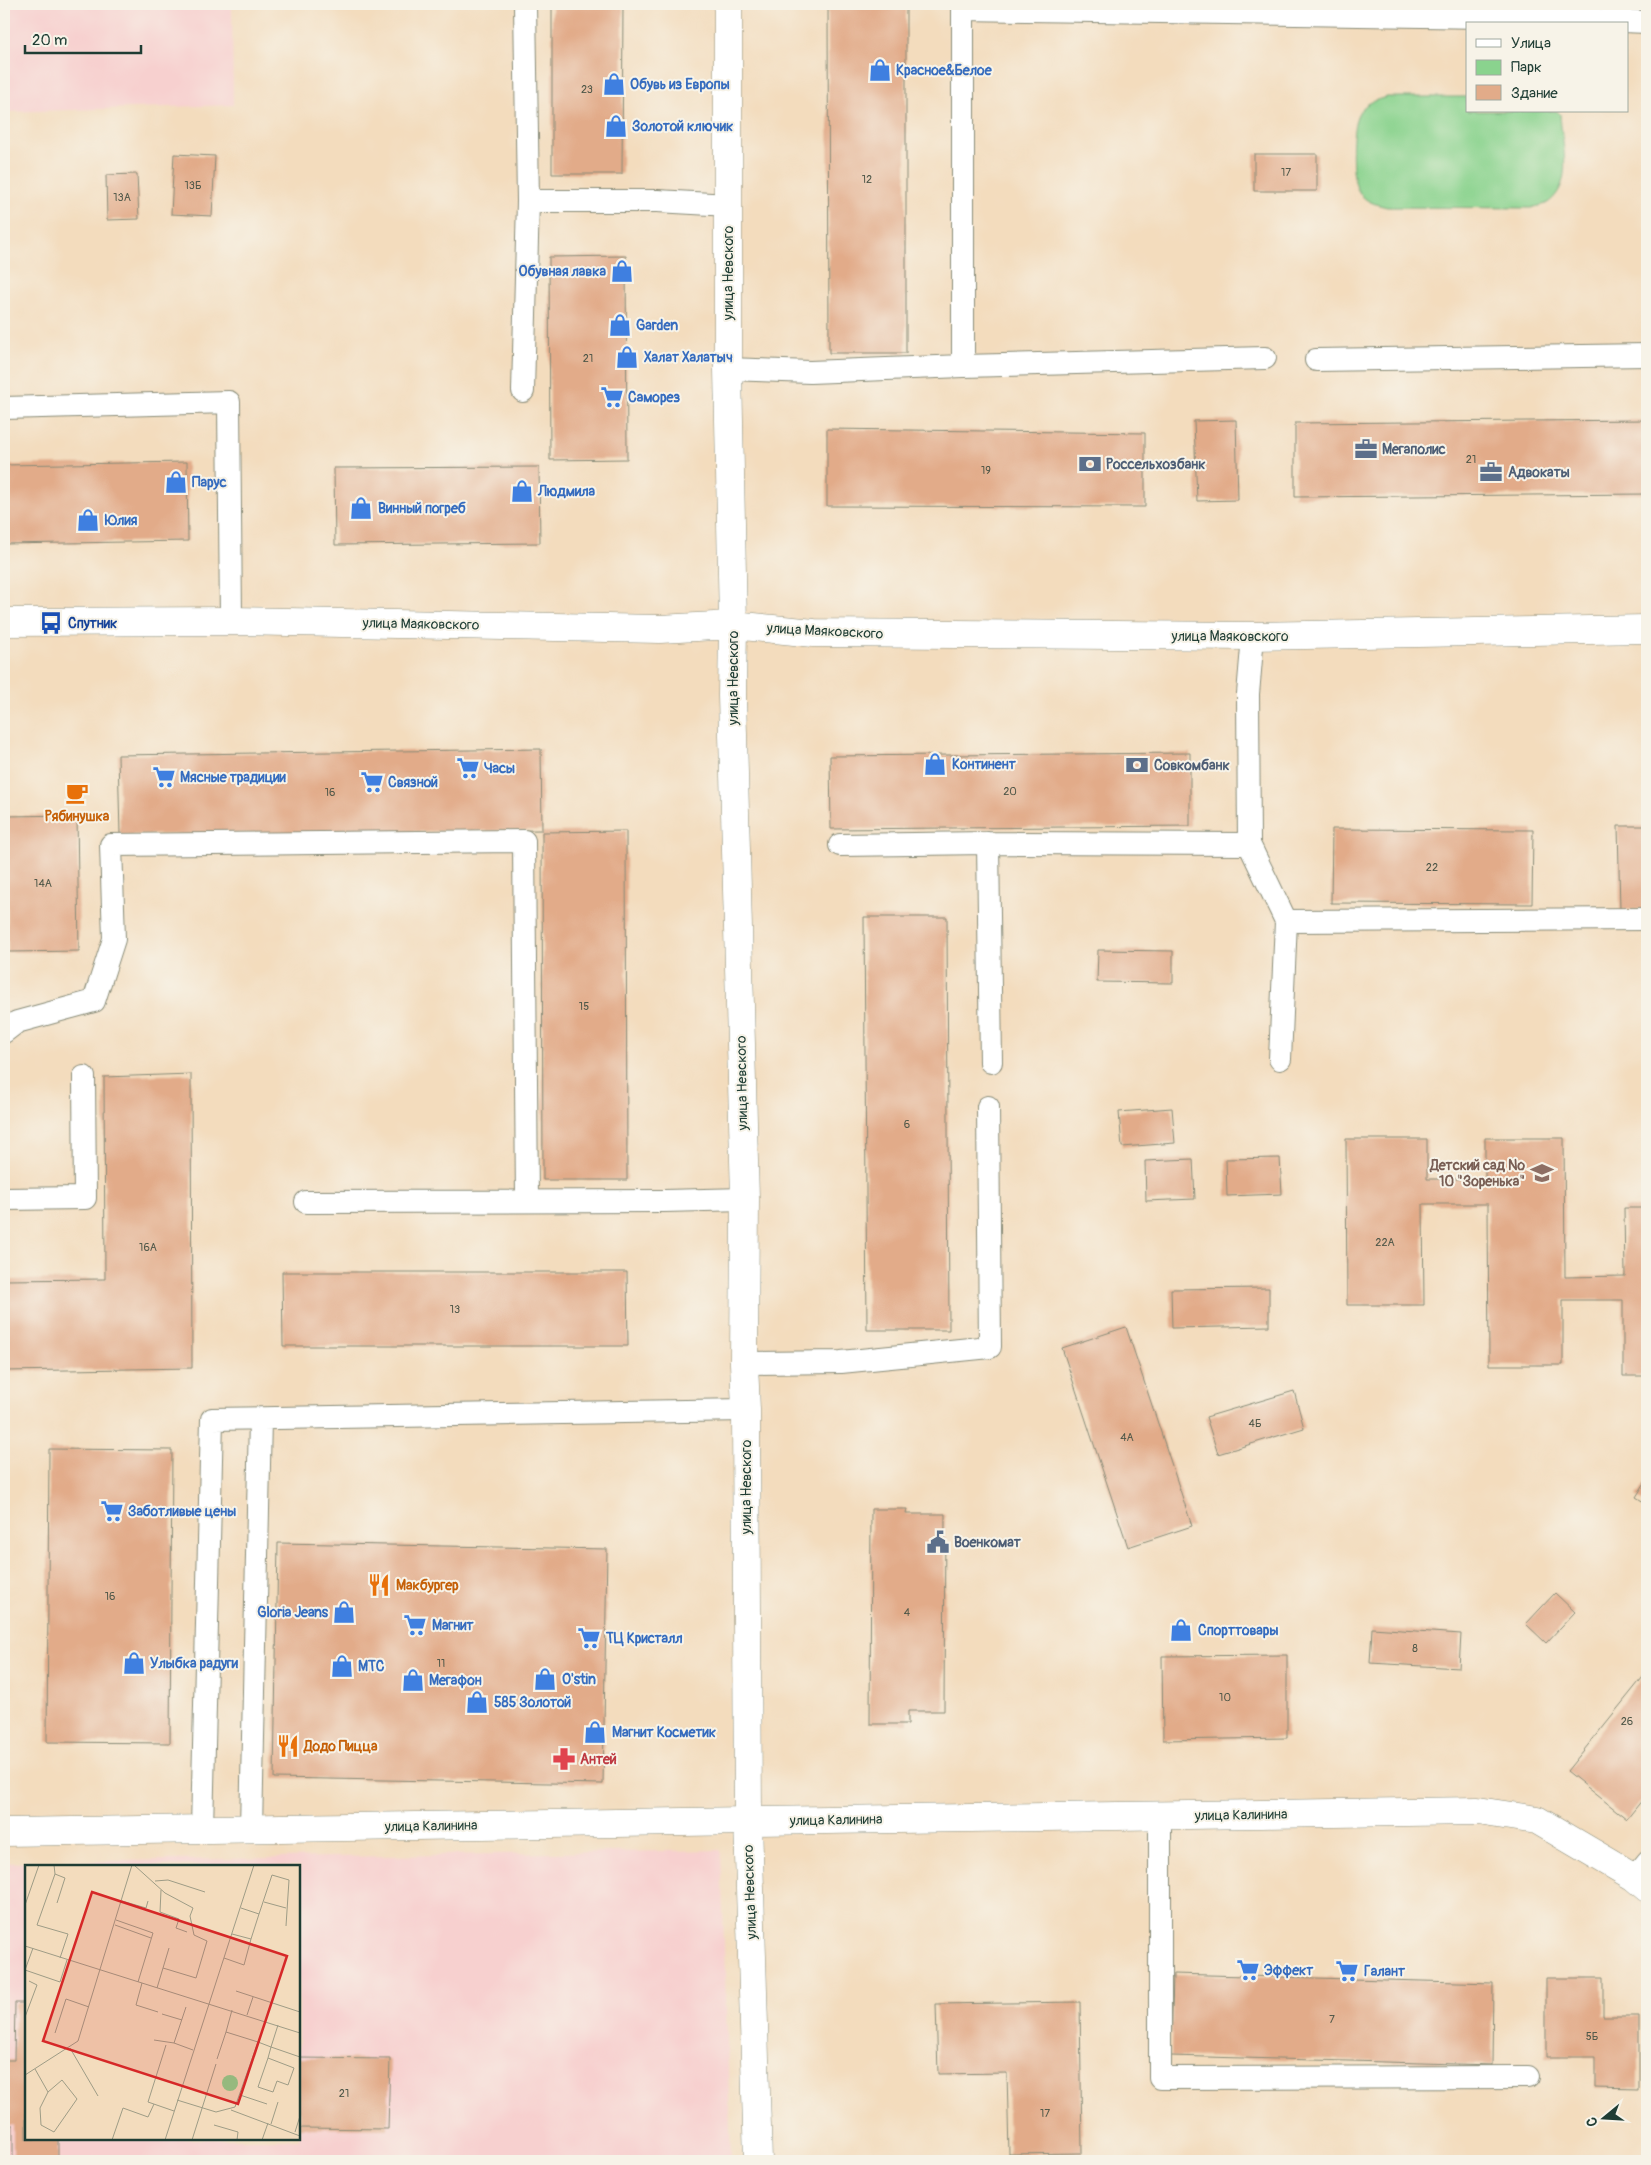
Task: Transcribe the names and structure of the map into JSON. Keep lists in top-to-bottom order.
{
  "streets": {
    "street": ["улица Невского", "улица Маяковского", "улица Калинина"]
  },
  "crossings": [
    ["улица Невского", "улица Маяковского"],
    ["улица Невского", "улица Калинина"]
  ],
  "places": {
    "shop": [
      "Красное&Белое",
      "Обувь из Европы",
      "Золотой ключик",
      "Обувная лавка",
      "Garden",
      "Халат Халатыч",
      "Парус",
      "Людмила",
      "Винный погреб",
      "Юлия",
      "Континент",
      "Gloria Jeans",
      "Спорттовары",
      "Улыбка радуги",
      "МТС",
      "O'stin",
      "Мегафон",
      "585 Золотой",
      "Магнит Косметик"
    ],
    "supermarket": [
      "Саморез",
      "Часы",
      "Мясные традиции",
      "Связной",
      "Заботливые цены",
      "Магнит",
      "ТЦ Кристалл",
      "Эффект",
      "Галант"
    ],
    "office": ["Мегаполис", "Адвокаты"],
    "bank": ["Россельхозбанк", "Совкомбанк"],
    "bus stop": ["Спутник"],
    "cafe": ["Рябинушка"],
    "school or university": ["Детский сад № 10 \"Зоренька\""],
    "public building": ["Военкомат"],
    "restaurant": ["Макбургер", "Додо Пицца"],
    "pharmacy": ["Антей"]
  },
  "house_numbers": [
    "23",
    "17",
    "12",
    "13Б",
    "13А",
    "21",
    "21",
    "19",
    "20",
    "16",
    "22",
    "14А",
    "15",
    "6",
    "22А",
    "16А",
    "13",
    "4Б",
    "4А",
    "16",
    "4",
    "8",
    "11",
    "10",
    "26",
    "7",
    "5Б",
    "21",
    "17"
  ],
  "legend": ["Улица", "Парк", "Здание"],
  "scale_bar": "20 m",
  "north": "left"
}
